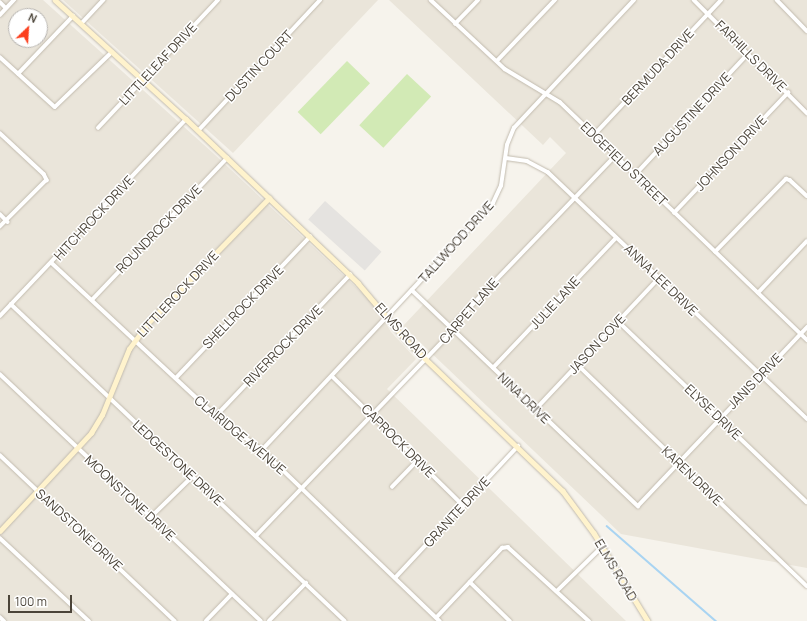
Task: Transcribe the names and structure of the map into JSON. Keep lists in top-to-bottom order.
{
  "streets": {
    "main road": ["LITTLEROCK DRIVE", "ELMS ROAD"],
    "street": [
      "FARHILLS DRIVE",
      "LITTLELEAF DRIVE",
      "DUSTIN COURT",
      "BERMUDA DRIVE",
      "AUGUSTINE DRIVE",
      "JOHNSON DRIVE",
      "EDGEFIELD STREET",
      "HITCHROCK DRIVE",
      "ROUNDROCK DRIVE",
      "TALLWOOD DRIVE",
      "ANNA LEE DRIVE",
      "JULIE LANE",
      "SHELLROCK DRIVE",
      "CARPET LANE",
      "JASON COVE",
      "RIVERROCK DRIVE",
      "JANIS DRIVE",
      "NINA DRIVE",
      "ELYSE DRIVE",
      "CLAIRIDGE AVENUE",
      "CAPROCK DRIVE",
      "LEDGESTONE DRIVE",
      "KAREN DRIVE",
      "MOONSTONE DRIVE",
      "GRANITE DRIVE",
      "SANDSTONE DRIVE"
    ]
  },
  "crossings": [
    ["FARHILLS DRIVE", "BERMUDA DRIVE"],
    ["FARHILLS DRIVE", "AUGUSTINE DRIVE"],
    ["FARHILLS DRIVE", "JOHNSON DRIVE"],
    ["LITTLELEAF DRIVE", "ELMS ROAD"],
    ["DUSTIN COURT", "ELMS ROAD"],
    ["BERMUDA DRIVE", "EDGEFIELD STREET"],
    ["AUGUSTINE DRIVE", "EDGEFIELD STREET"],
    ["JOHNSON DRIVE", "EDGEFIELD STREET"],
    ["EDGEFIELD STREET", "TALLWOOD DRIVE"],
    ["EDGEFIELD STREET", "CARPET LANE"],
    ["EDGEFIELD STREET", "JANIS DRIVE"],
    ["HITCHROCK DRIVE", "ELMS ROAD"],
    ["HITCHROCK DRIVE", "LEDGESTONE DRIVE"],
    ["ROUNDROCK DRIVE", "ELMS ROAD"],
    ["ROUNDROCK DRIVE", "CLAIRIDGE AVENUE"],
    ["TALLWOOD DRIVE", "ANNA LEE DRIVE"],
    ["TALLWOOD DRIVE", "ELMS ROAD"],
    ["TALLWOOD DRIVE", "NINA DRIVE"],
    ["TALLWOOD DRIVE", "CLAIRIDGE AVENUE"],
    ["TALLWOOD DRIVE", "CAPROCK DRIVE"],
    ["ANNA LEE DRIVE", "JULIE LANE"],
    ["ANNA LEE DRIVE", "CARPET LANE"],
    ["ANNA LEE DRIVE", "JASON COVE"],
    ["ANNA LEE DRIVE", "JANIS DRIVE"],
    ["LITTLEROCK DRIVE", "ELMS ROAD"],
    ["LITTLEROCK DRIVE", "CLAIRIDGE AVENUE"],
    ["LITTLEROCK DRIVE", "LEDGESTONE DRIVE"],
    ["LITTLEROCK DRIVE", "MOONSTONE DRIVE"],
    ["LITTLEROCK DRIVE", "SANDSTONE DRIVE"],
    ["JULIE LANE", "NINA DRIVE"],
    ["SHELLROCK DRIVE", "ELMS ROAD"],
    ["SHELLROCK DRIVE", "CLAIRIDGE AVENUE"],
    ["CARPET LANE", "ELMS ROAD"],
    ["CARPET LANE", "NINA DRIVE"],
    ["CARPET LANE", "CLAIRIDGE AVENUE"],
    ["CARPET LANE", "CAPROCK DRIVE"],
    ["CARPET LANE", "LEDGESTONE DRIVE"],
    ["ELMS ROAD", "RIVERROCK DRIVE"],
    ["ELMS ROAD", "GRANITE DRIVE"],
    ["JASON COVE", "NINA DRIVE"],
    ["JASON COVE", "ELYSE DRIVE"],
    ["JASON COVE", "KAREN DRIVE"],
    ["RIVERROCK DRIVE", "CLAIRIDGE AVENUE"],
    ["JANIS DRIVE", "NINA DRIVE"],
    ["JANIS DRIVE", "ELYSE DRIVE"],
    ["JANIS DRIVE", "KAREN DRIVE"],
    ["CLAIRIDGE AVENUE", "GRANITE DRIVE"],
    ["CAPROCK DRIVE", "GRANITE DRIVE"]
  ],
  "scale_bar": "100 m",
  "north": "top right"
}
